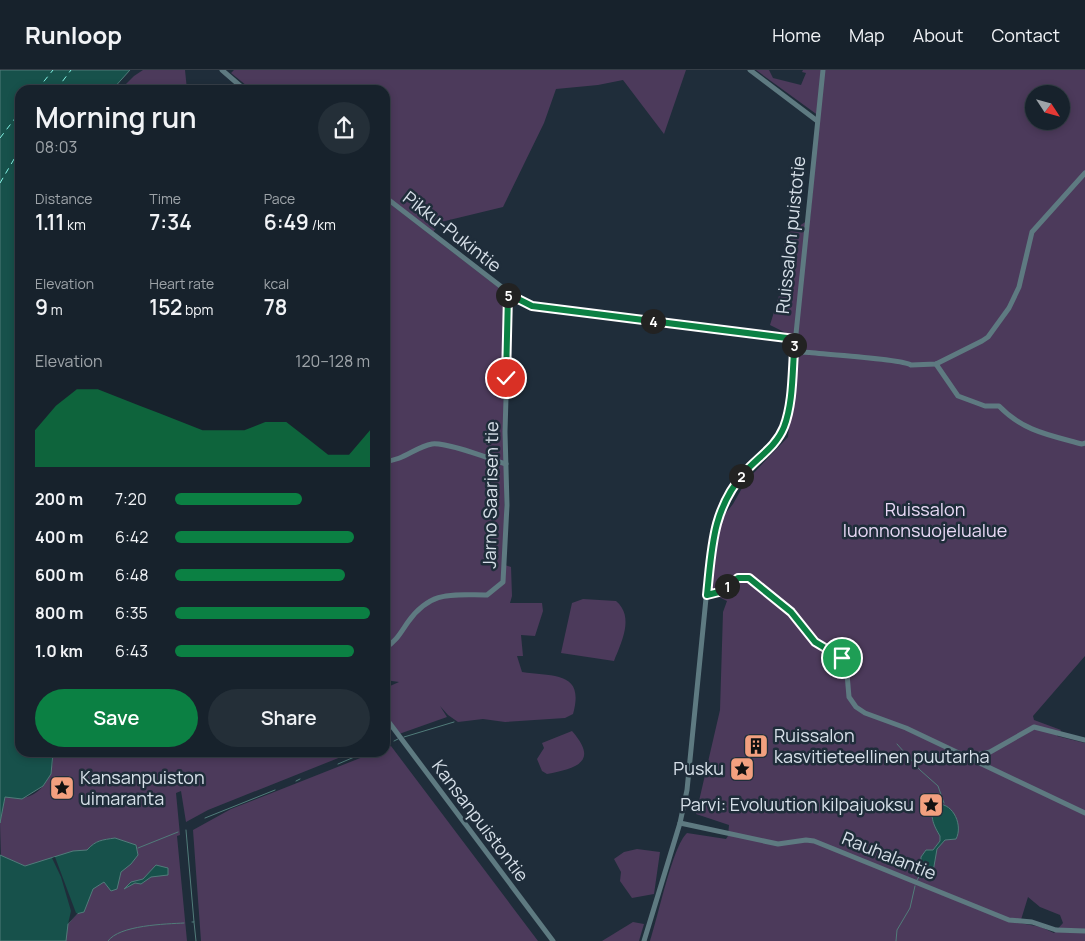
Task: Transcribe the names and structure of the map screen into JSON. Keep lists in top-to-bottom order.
{
  "streets": {
    "street": [
      "Pikku-Pukintie",
      "Ruissalon puistotie",
      "Jarno Saarisen tie",
      "Kansanpuistontie",
      "Rauhalantie"
    ]
  },
  "crossings": [
    ["Pikku-Pukintie", "Ruissalon puistotie"],
    ["Pikku-Pukintie", "Jarno Saarisen tie"],
    ["Ruissalon puistotie", "Rauhalantie"]
  ],
  "parks": ["Ruissalon luonnonsuojelualue"],
  "places": {
    "building": ["Ruissalon kasvitieteellinen puutarha"],
    "place": ["Pusku", "Kansanpuiston uimaranta", "Parvi: Evoluution kilpajuoksu"]
  },
  "north": "bottom right",
  "page": {
    "header": "Runloop",
    "nav": [
      "Home",
      "Map",
      "About",
      "Contact"
    ],
    "heading": ["Morning run", "08:03"],
    "stats": [
      ["Distance", "1.11 km"],
      ["Time", "7:34"],
      ["Pace", "6:49 /km"],
      ["Elevation", "9 m"],
      ["Heart rate", "152 bpm"],
      ["kcal", "78"]
    ],
    "pins": [
      "5",
      "4",
      "3",
      "2",
      "1"
    ],
    "chart": ["Elevation", "120–128 m"],
    "list": [
      {
        "name": "200 m",
        "note": "7:20"
      },
      {
        "name": "400 m",
        "note": "6:42"
      },
      {
        "name": "600 m",
        "note": "6:48"
      },
      {
        "name": "800 m",
        "note": "6:35"
      },
      {
        "name": "1.0 km",
        "note": "6:43"
      }
    ],
    "buttons": ["Save", "Share"]
  }
}
